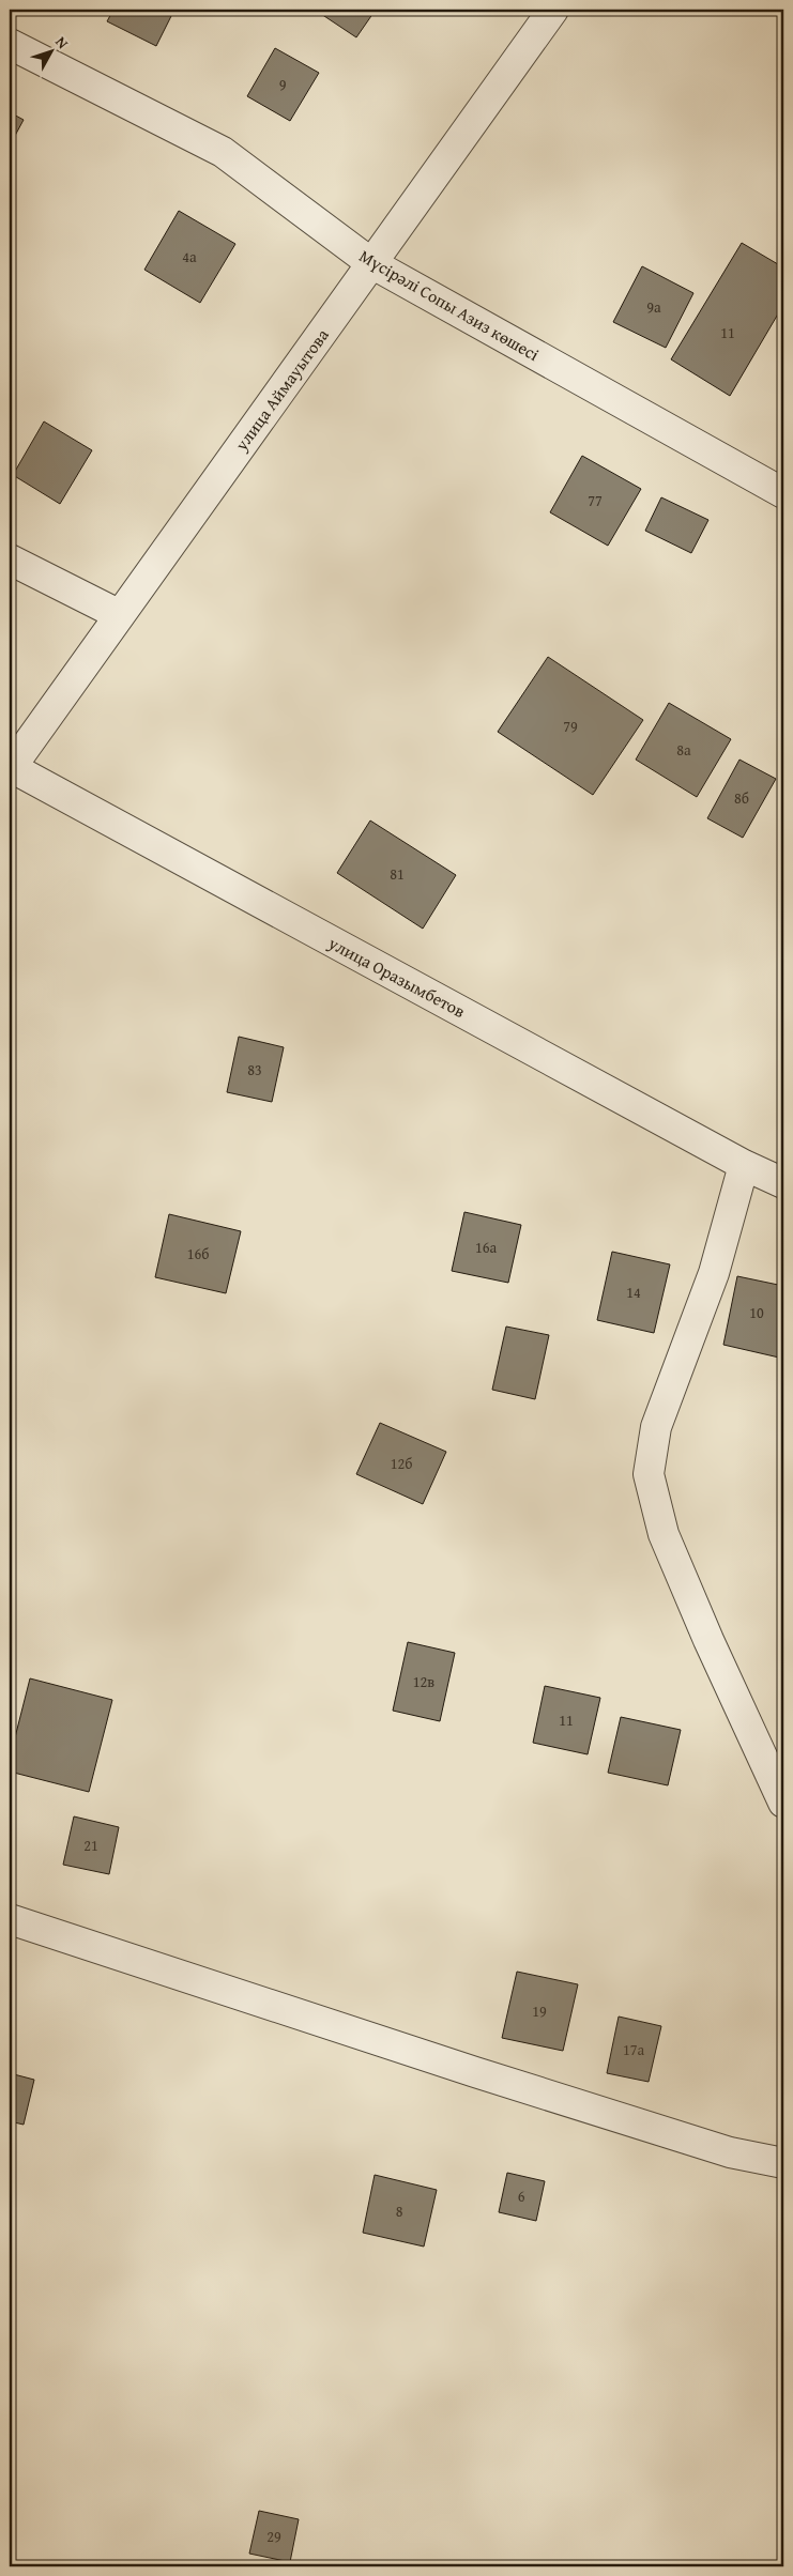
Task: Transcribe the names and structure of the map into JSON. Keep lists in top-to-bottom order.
{
  "streets": {
    "street": ["Мүсірәлі Сопы Азиз көшесі", "улица Аймауытова", "улица Оразымбетов"]
  },
  "crossings": [
    ["Мүсірәлі Сопы Азиз көшесі", "улица Аймауытова"],
    ["улица Аймауытова", "улица Оразымбетов"]
  ],
  "house_numbers": [
    "9",
    "4а",
    "9а",
    "11",
    "77",
    "79",
    "8а",
    "8б",
    "81",
    "83",
    "16а",
    "16б",
    "14",
    "10",
    "12б",
    "12в",
    "11",
    "21",
    "19",
    "17а",
    "6",
    "8",
    "29"
  ],
  "north": "top right"
}
